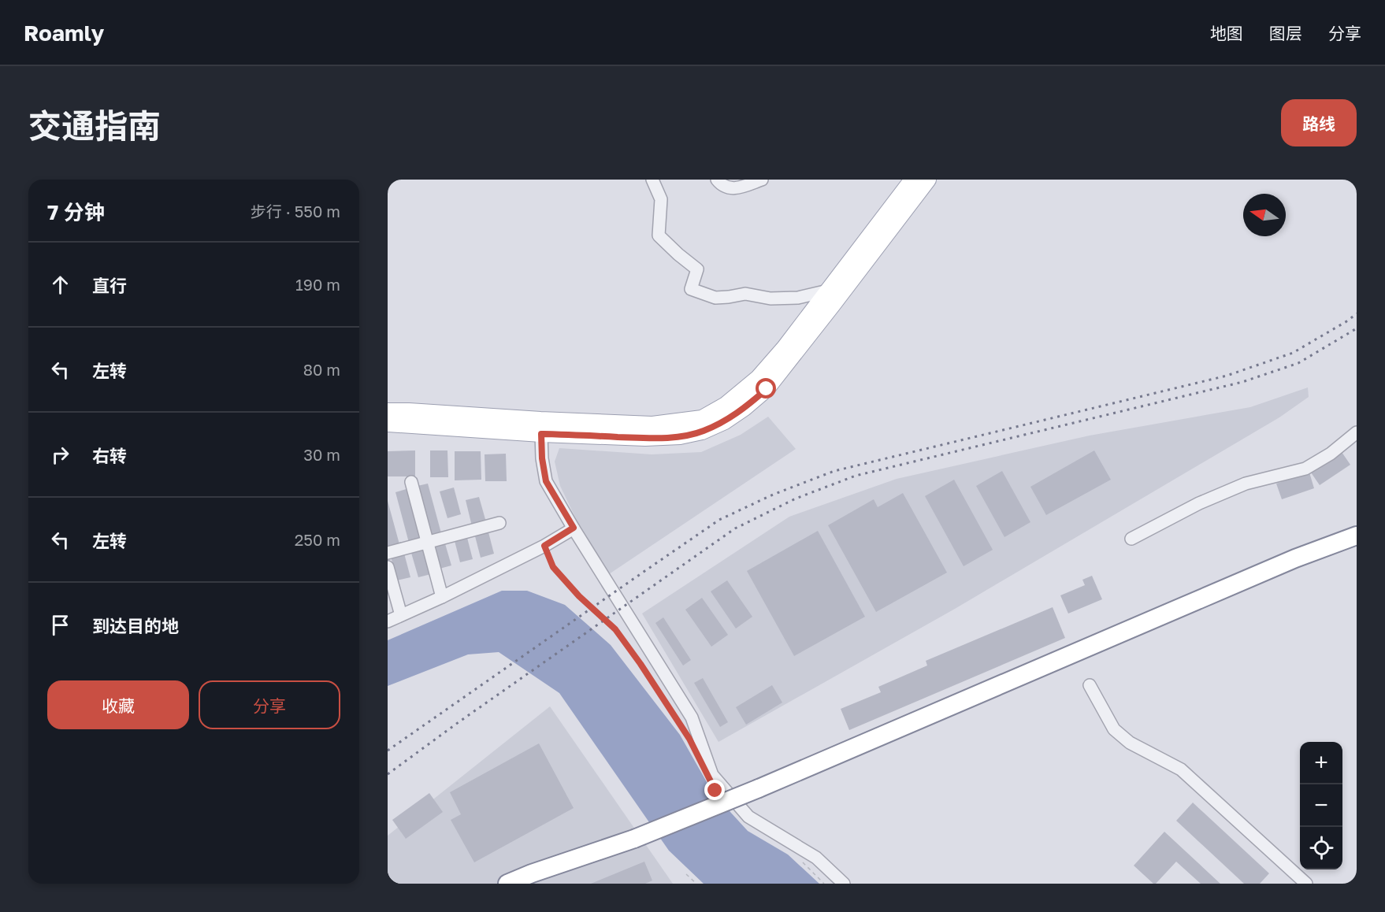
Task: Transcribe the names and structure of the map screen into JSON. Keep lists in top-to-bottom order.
{
  "north": "left",
  "page": {
    "header": "Roamly",
    "nav": ["地图", "图层", "分享"],
    "title": "交通指南",
    "buttons": [
      "路线",
      ["收藏", "分享"]
    ],
    "heading": ["7 分钟", "步行 · 550 m"],
    "list": [
      ["直行", "190 m"],
      ["左转", "80 m"],
      ["右转", "30 m"],
      ["左转", "250 m"],
      "到达目的地"
    ],
    "map_buttons": ["+", "−"]
  }
}
